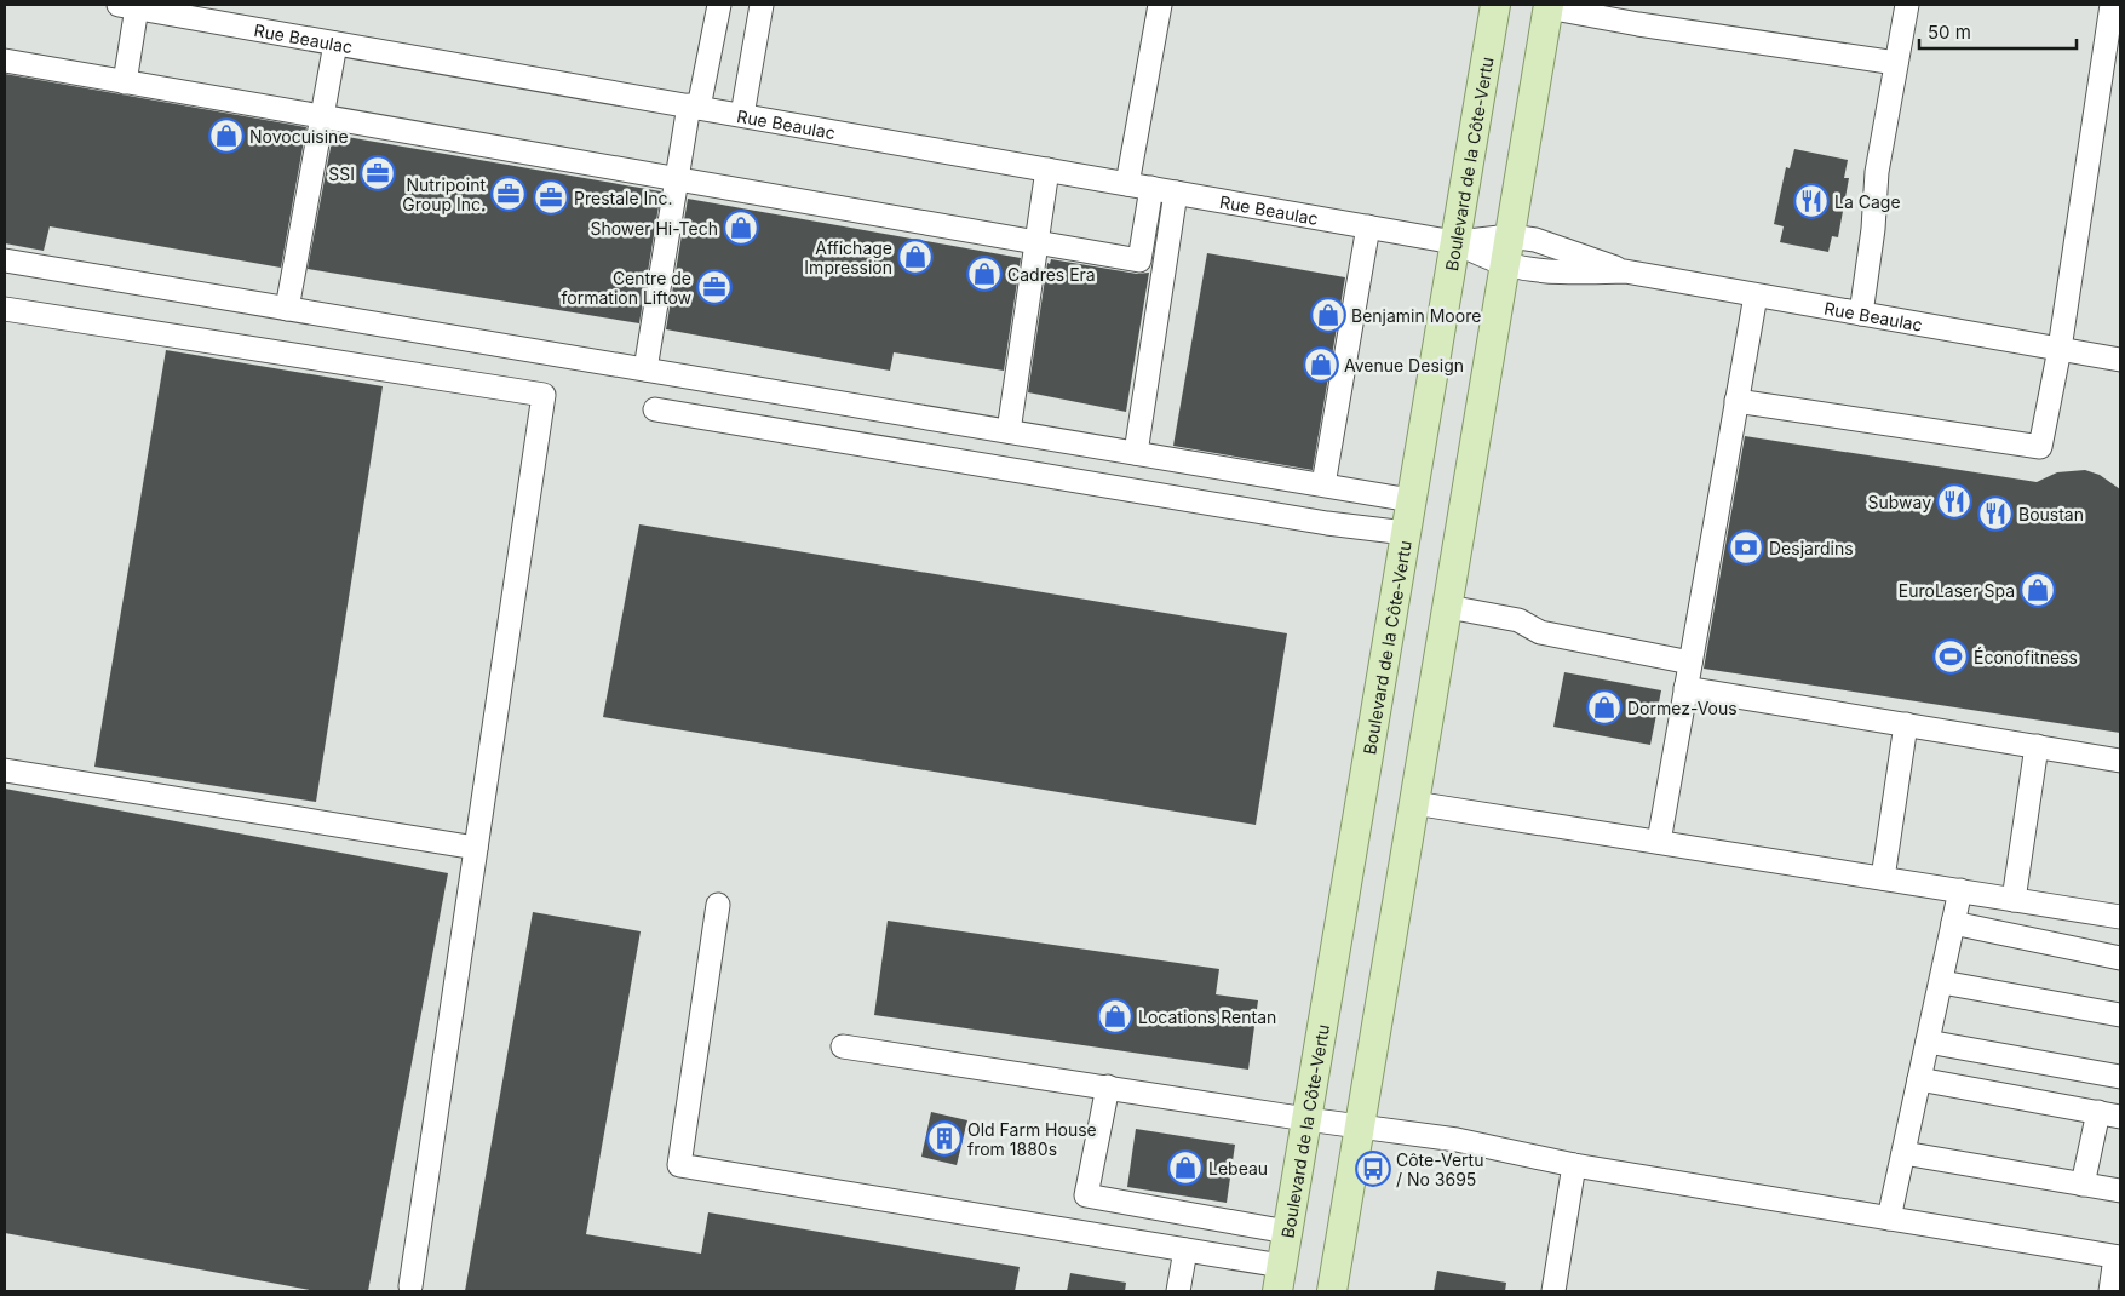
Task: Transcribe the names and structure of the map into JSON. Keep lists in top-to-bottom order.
{
  "streets": {
    "main road": ["Boulevard de la Côte-Vertu"],
    "street": ["Rue Beaulac"]
  },
  "crossings": [
    ["Rue Beaulac", "Boulevard de la Côte-Vertu"]
  ],
  "places": {
    "shop": [
      "Novocuisine",
      "Shower Hi-Tech",
      "Affichage Impression",
      "Cadres Era",
      "Benjamin Moore",
      "Avenue Design",
      "EuroLaser Spa",
      "Dormez-Vous",
      "Locations Rentan",
      "Lebeau"
    ],
    "office": [
      "SSI",
      "Nutripoint Group Inc.",
      "Prestale Inc.",
      "Centre de formation Liftow"
    ],
    "restaurant": ["La Cage", "Subway", "Boustan"],
    "bank": ["Desjardins"],
    "sports": ["Éconofitness"],
    "building": ["Old Farm House from 1880s"],
    "bus stop": ["Côte-Vertu / No 3695"]
  },
  "scale_bar": "50 m"
}
